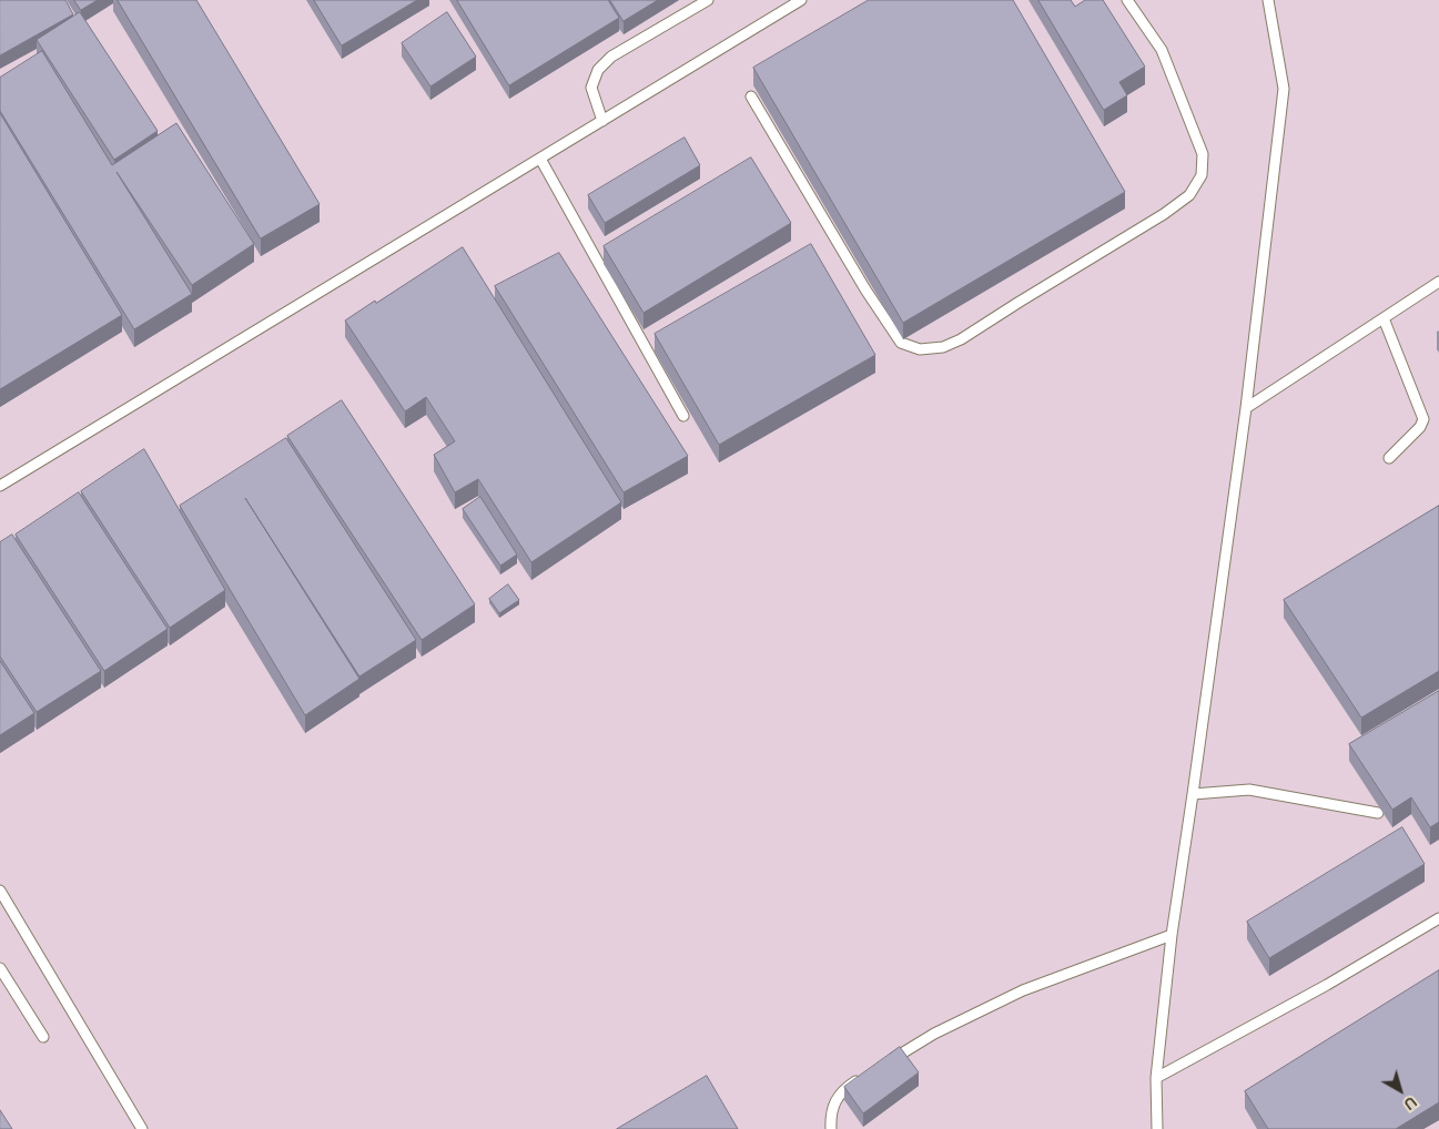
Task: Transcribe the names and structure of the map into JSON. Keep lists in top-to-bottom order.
{
  "north": "bottom right"
}
